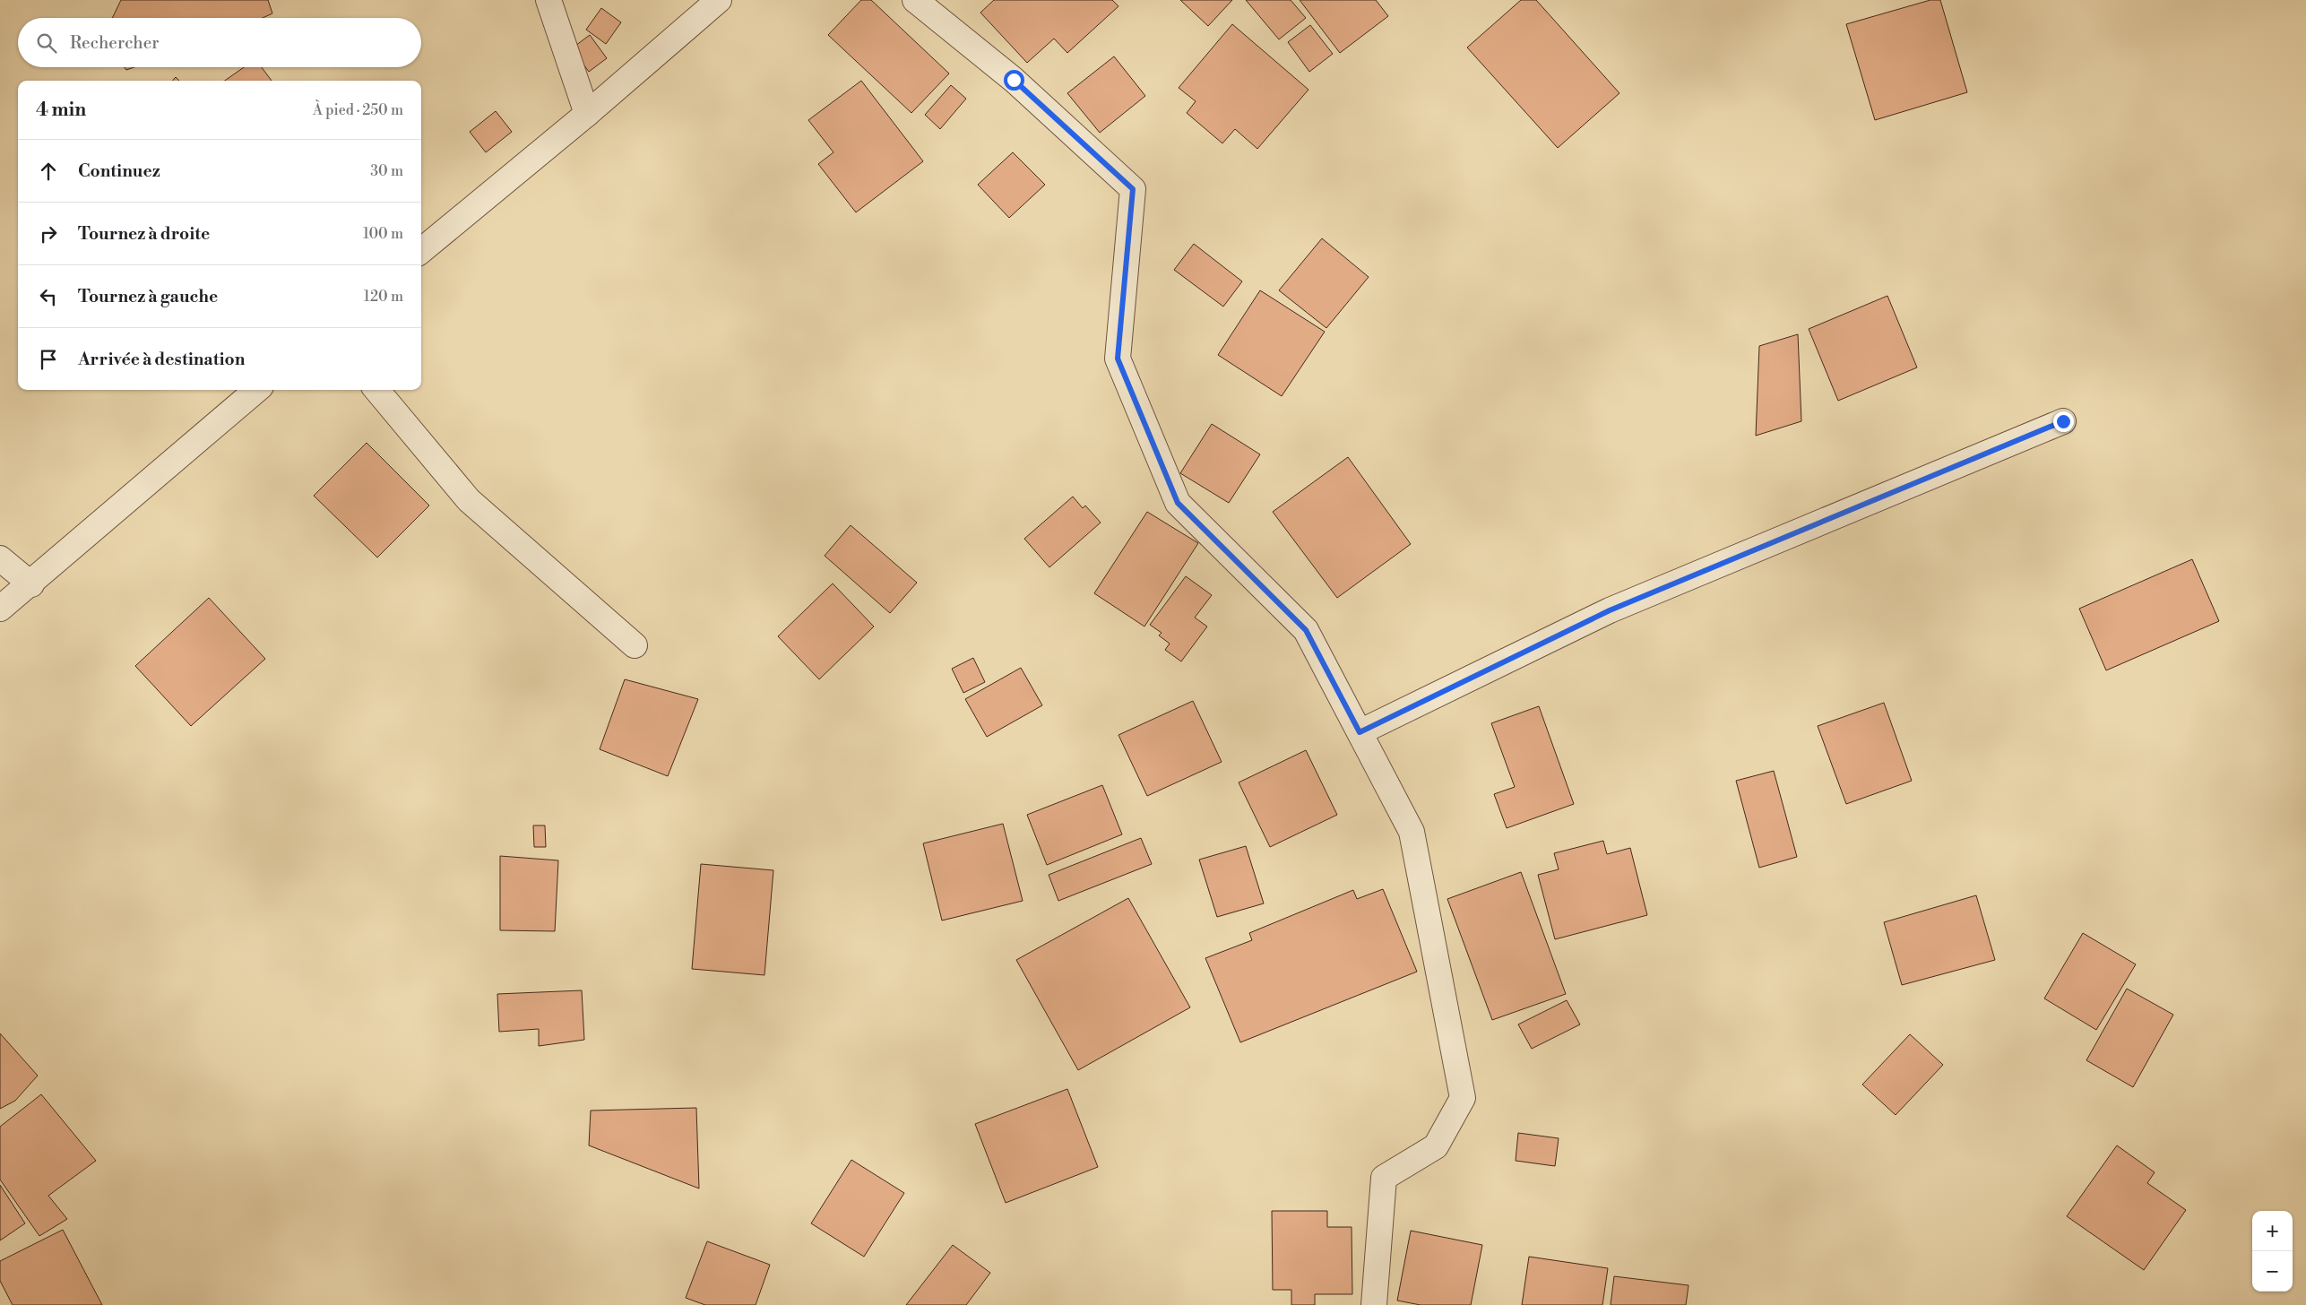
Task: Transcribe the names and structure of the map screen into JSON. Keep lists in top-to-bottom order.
{
  "page": {
    "search": "Rechercher",
    "heading": ["4 min", "À pied · 250 m"],
    "list": [
      ["Continuez", "30 m"],
      ["Tournez à droite", "100 m"],
      ["Tournez à gauche", "120 m"],
      "Arrivée à destination"
    ],
    "map_buttons": ["+", "−"]
  }
}
